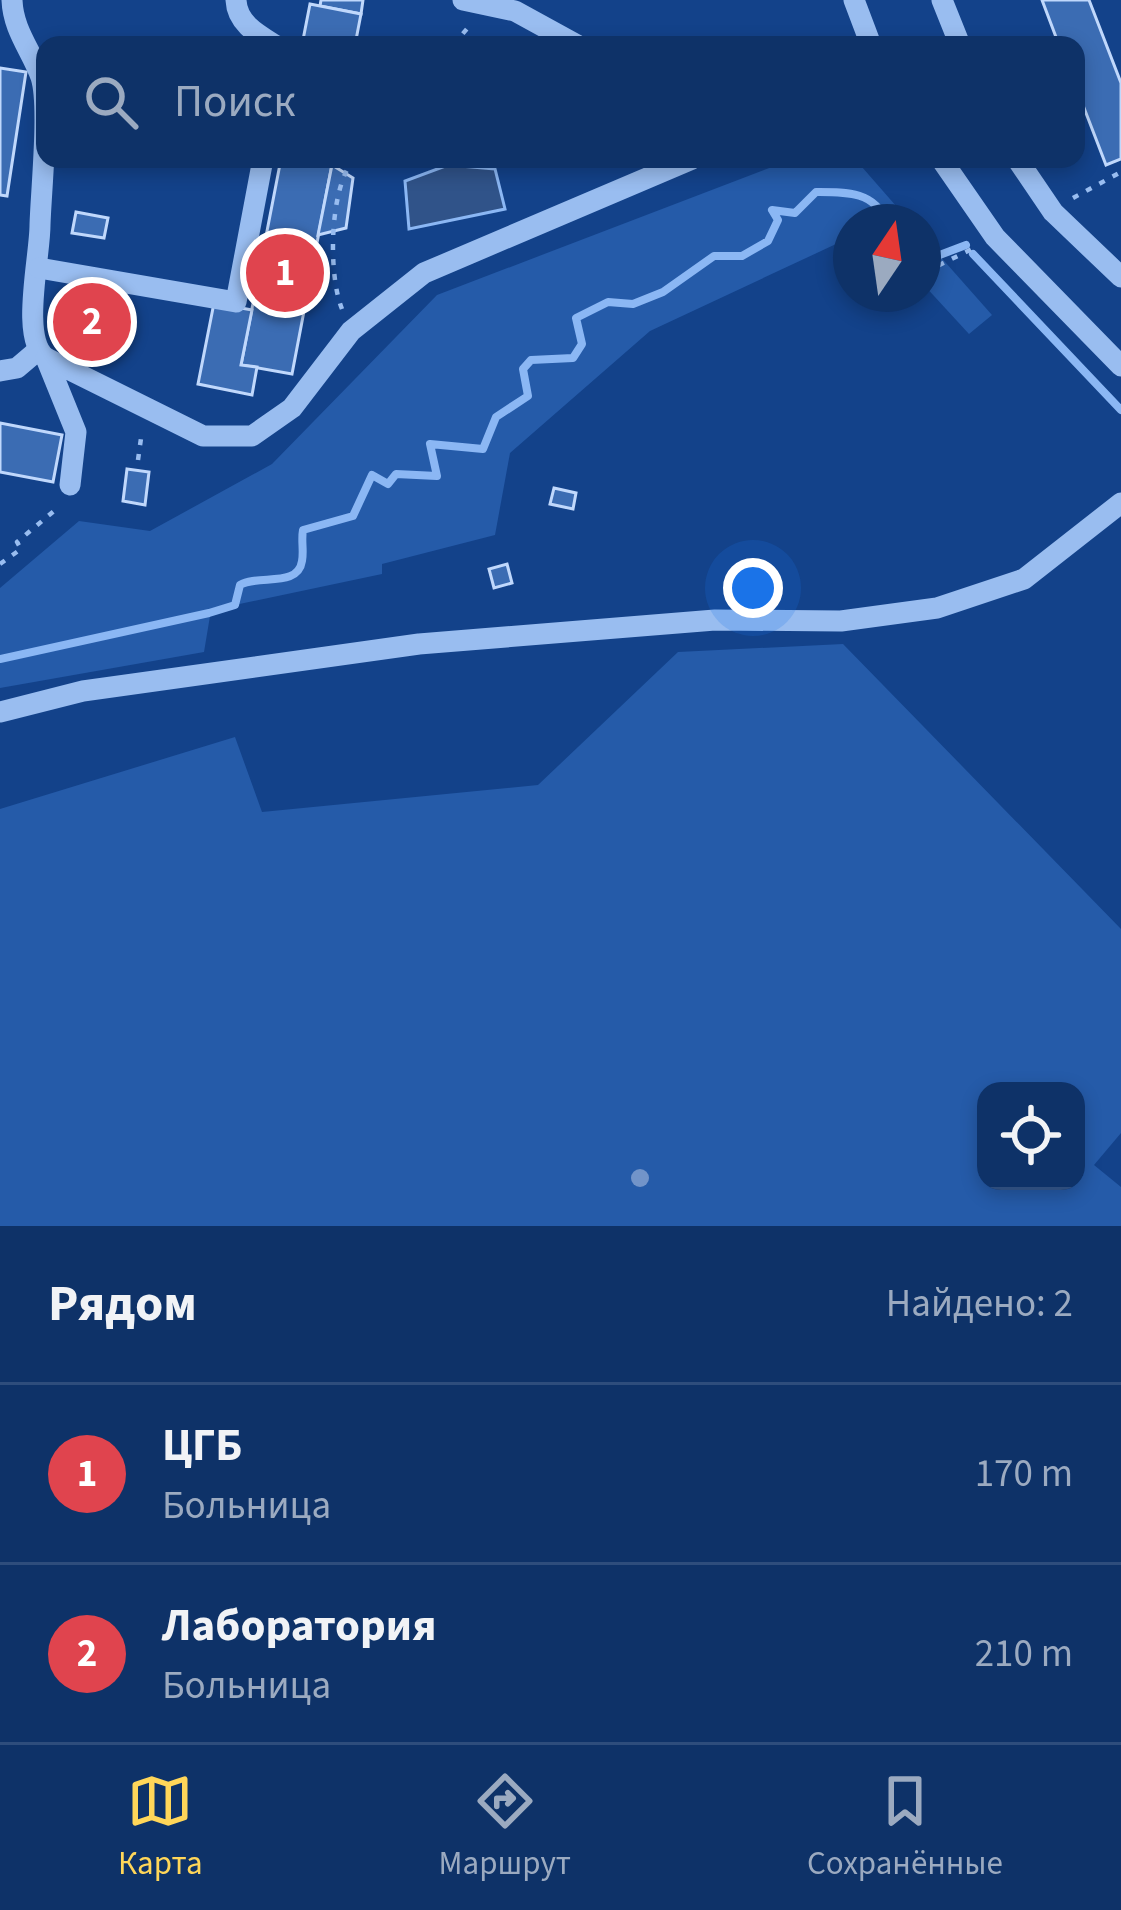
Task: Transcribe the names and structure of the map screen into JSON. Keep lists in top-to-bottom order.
{
  "north": "top",
  "page": {
    "search": "Поиск",
    "pins": ["1", "2"],
    "heading": ["Рядом", "Найдено: 2"],
    "list": [
      {
        "mark": "1",
        "name": "ЦГБ",
        "note": "Больница",
        "value": "170 m"
      },
      {
        "mark": "2",
        "name": "Лаборатория",
        "note": "Больница",
        "value": "210 m"
      }
    ],
    "nav": ["Карта", "Маршрут", "Сохранённые"]
  }
}
